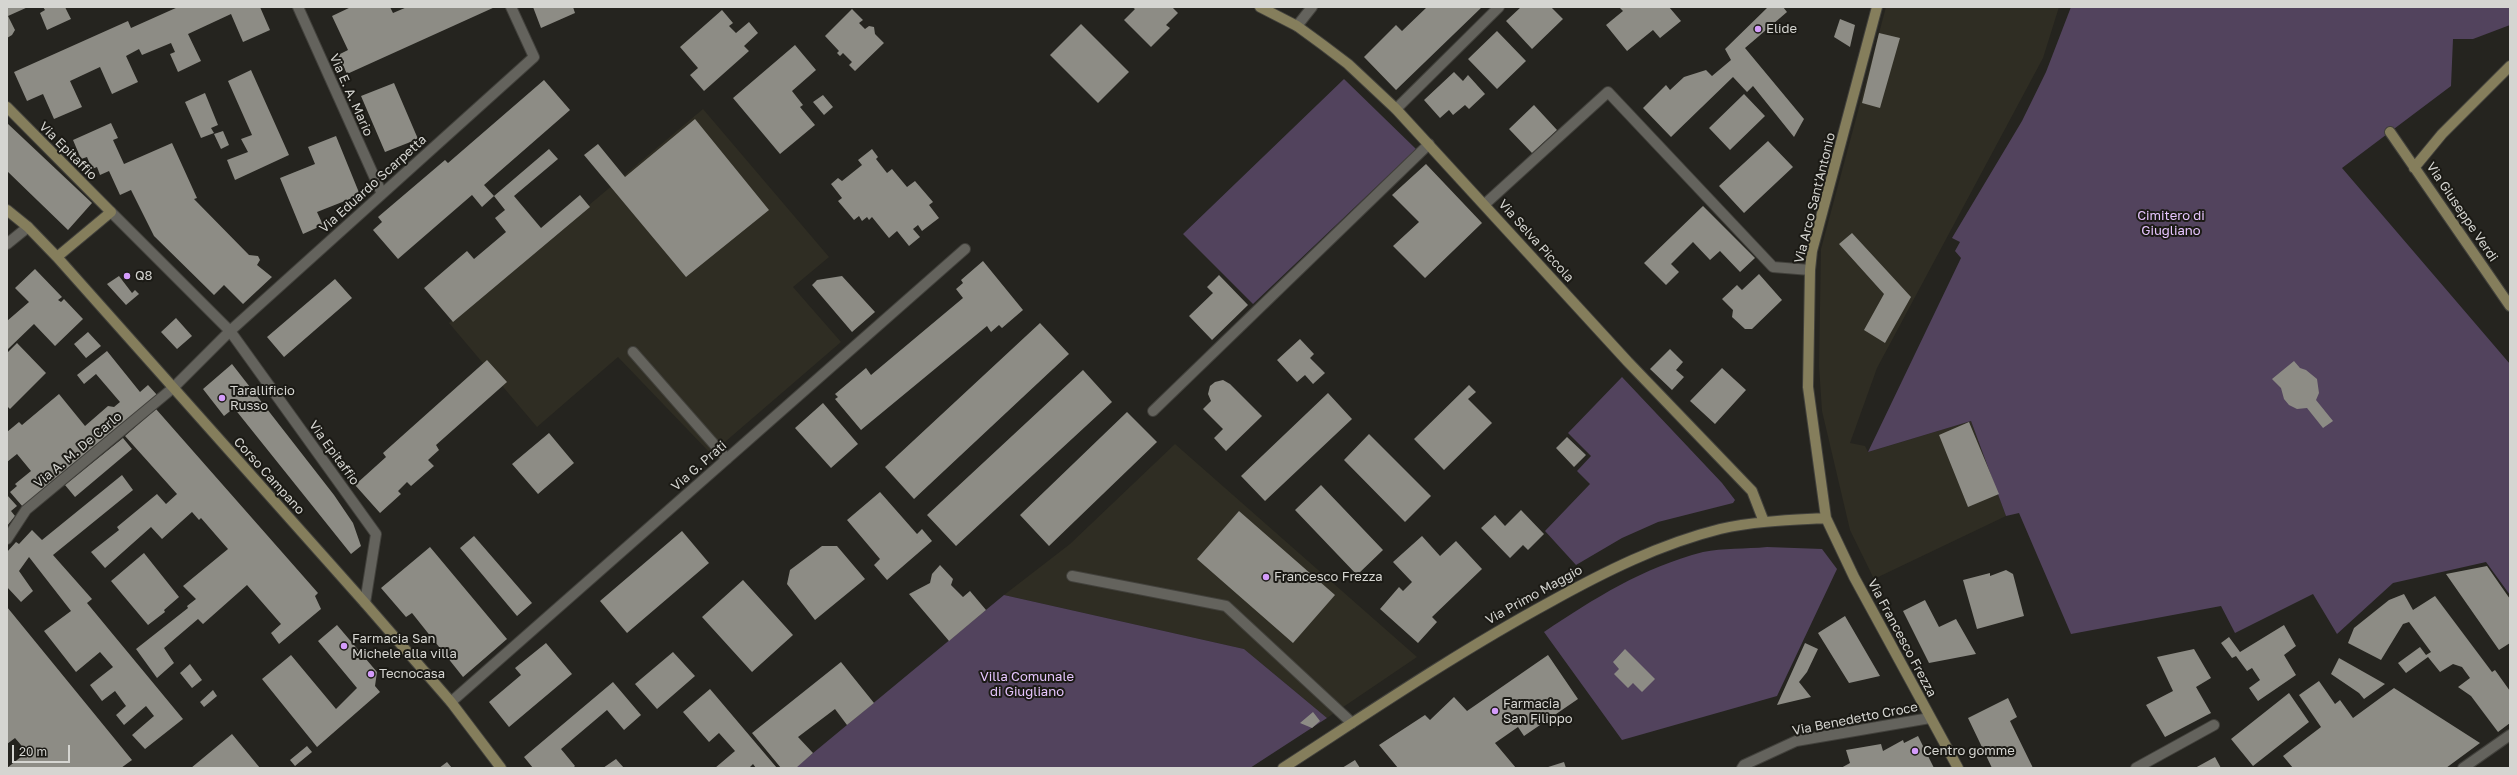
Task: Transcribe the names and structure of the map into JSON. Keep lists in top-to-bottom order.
{
  "streets": {
    "street": [
      "Via E. A. Mario",
      "Via Epitaffio",
      "Via Eduardo Scarpetta",
      "Via Arco Sant'Antonio",
      "Via Giuseppe Verdi",
      "Via Selva Piccola",
      "Via A. M. De Carlo",
      "Via G. Prati",
      "Corso Campano",
      "Via Primo Maggio",
      "Via Francesco Frezza",
      "Via Benedetto Croce"
    ]
  },
  "crossings": [
    ["Via E. A. Mario", "Via Eduardo Scarpetta"],
    ["Via Epitaffio", "Via Eduardo Scarpetta"],
    ["Via Epitaffio", "Corso Campano"],
    ["Via Eduardo Scarpetta", "Via A. M. De Carlo"],
    ["Via Eduardo Scarpetta", "Corso Campano"],
    ["Via Arco Sant'Antonio", "Via Primo Maggio"],
    ["Via Arco Sant'Antonio", "Via Francesco Frezza"],
    ["Via Selva Piccola", "Via Primo Maggio"],
    ["Via A. M. De Carlo", "Corso Campano"],
    ["Via G. Prati", "Corso Campano"],
    ["Via Primo Maggio", "Via Francesco Frezza"],
    ["Via Francesco Frezza", "Via Benedetto Croce"]
  ],
  "parks": ["Cimitero di Giugliano", "Villa Comunale di Giugliano"],
  "places": [
    "Elide",
    "Q8",
    "Tarallificio Russo",
    "Francesco Frezza",
    "Farmacia San Michele alla villa",
    "Tecnocasa",
    "Farmacia San Filippo",
    "Centro gomme"
  ],
  "scale_bar": "20 m"
}
